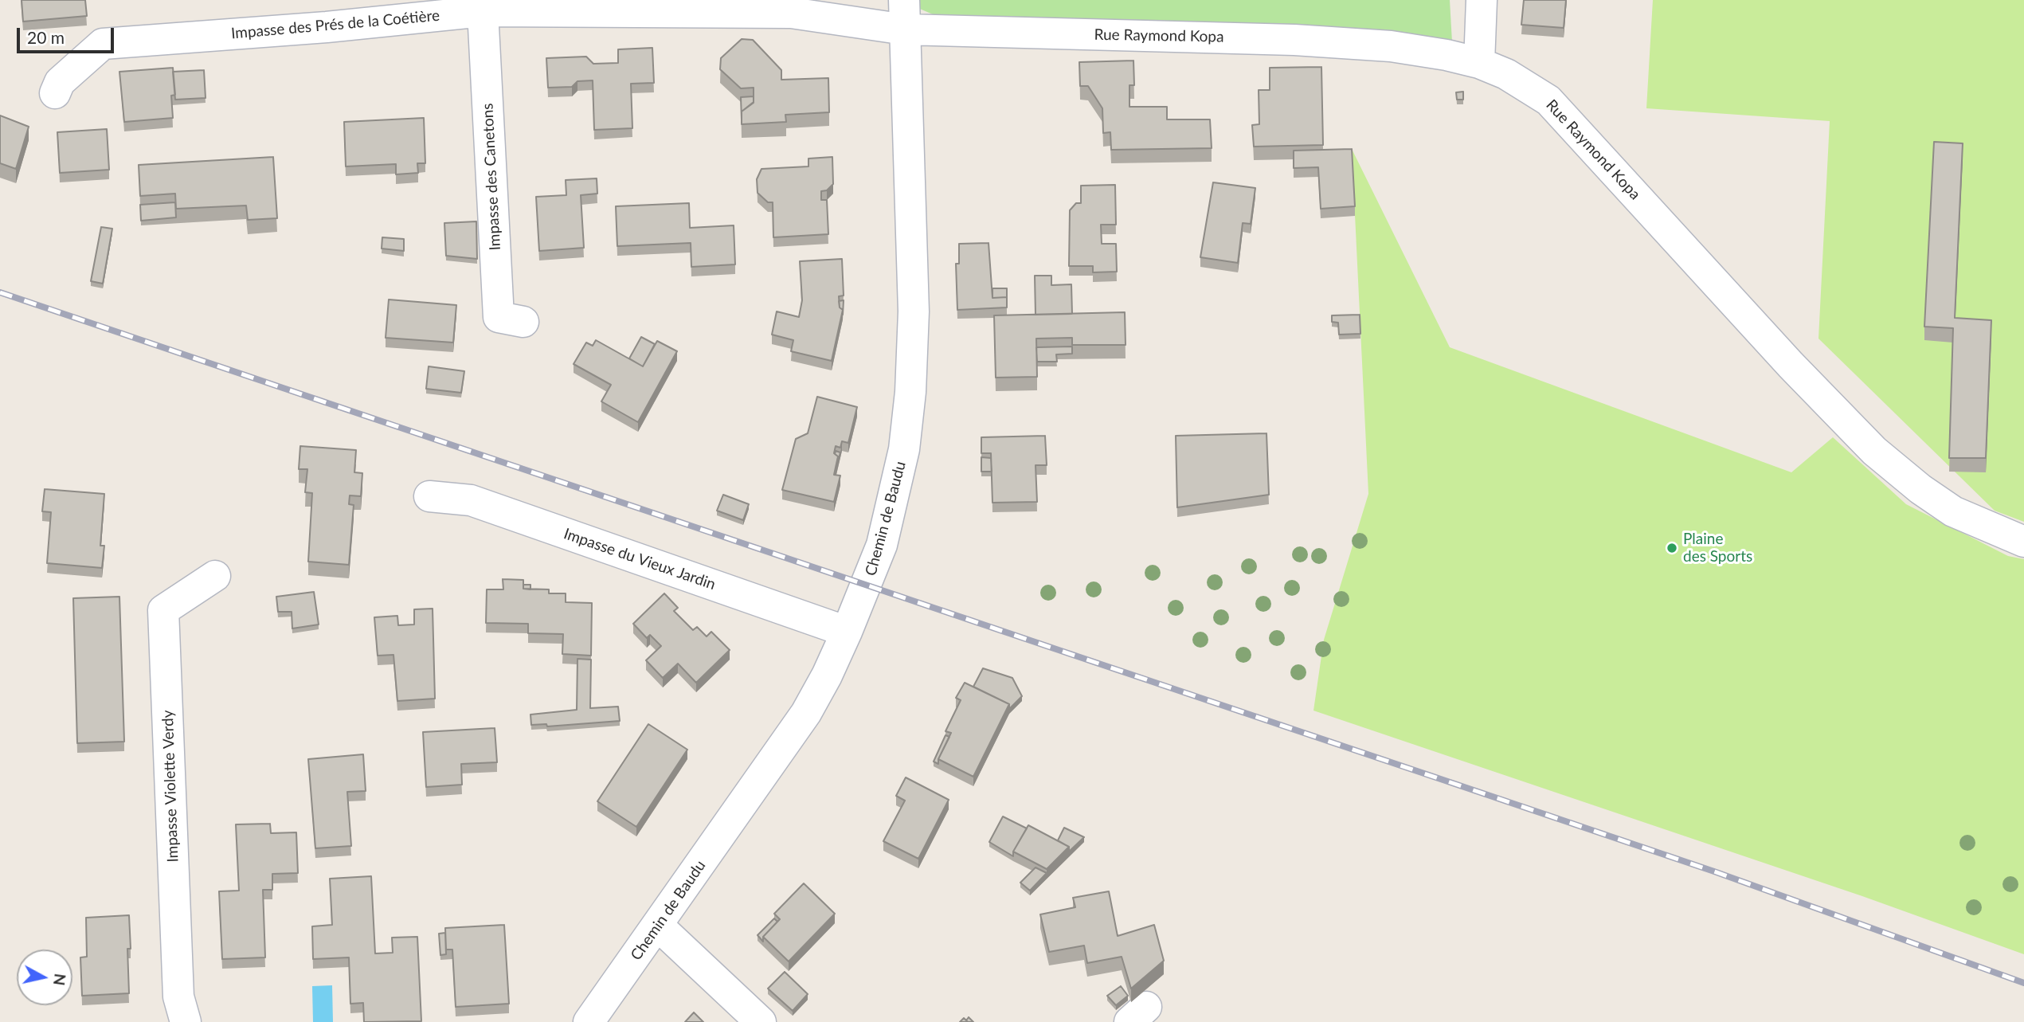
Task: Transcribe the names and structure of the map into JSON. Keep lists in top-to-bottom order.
{
  "streets": {
    "street": [
      "Impasse des Prés de la Coétière",
      "Rue Raymond Kopa",
      "Impasse des Canetons",
      "Chemin de Baudu",
      "Impasse du Vieux Jardin",
      "Impasse Violette Verdy"
    ]
  },
  "crossings": [
    ["Impasse des Prés de la Coétière", "Rue Raymond Kopa"],
    ["Impasse des Prés de la Coétière", "Impasse des Canetons"],
    ["Impasse des Prés de la Coétière", "Chemin de Baudu"],
    ["Rue Raymond Kopa", "Chemin de Baudu"],
    ["Chemin de Baudu", "Impasse du Vieux Jardin"]
  ],
  "places": ["Plaine des Sports"],
  "scale_bar": "20 m",
  "north": "right"
}
